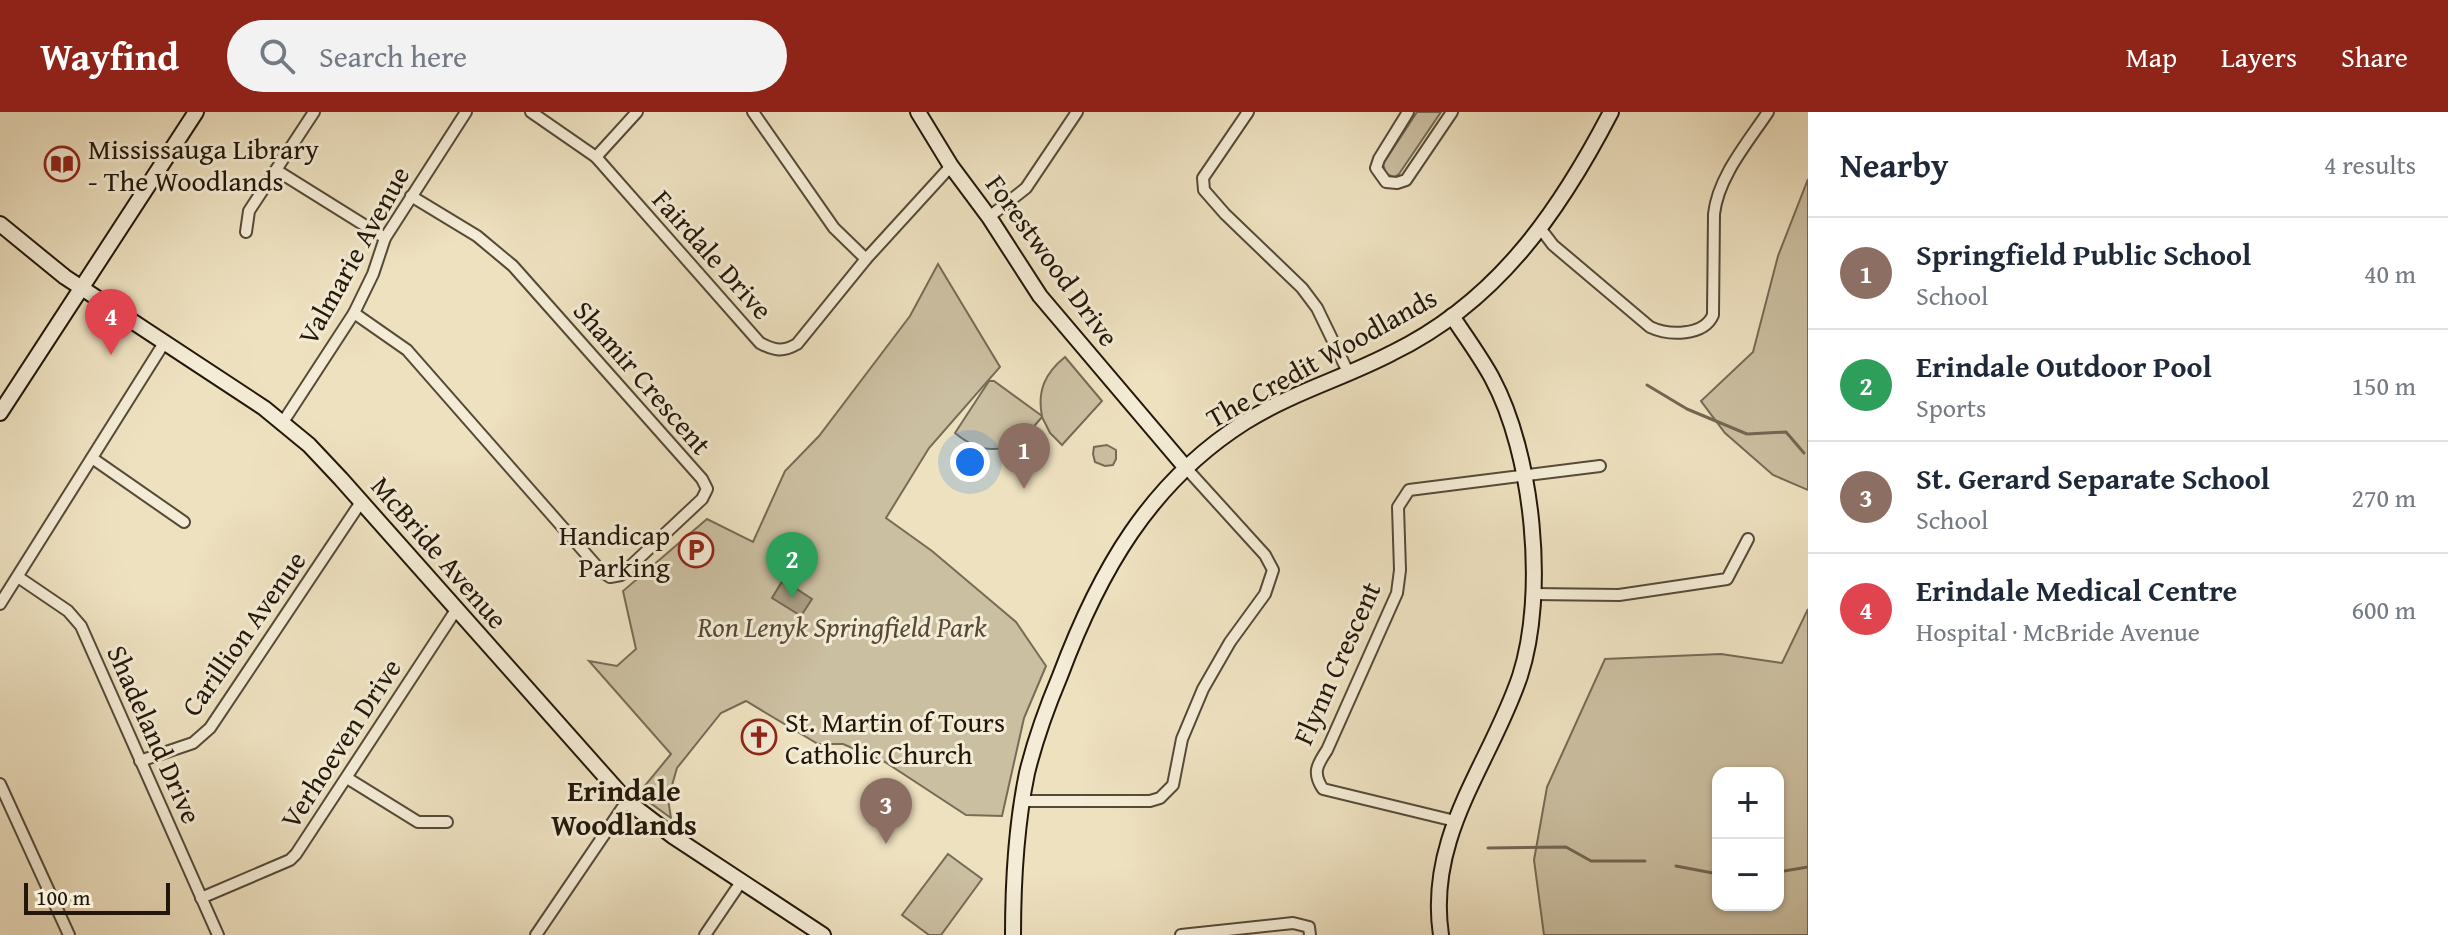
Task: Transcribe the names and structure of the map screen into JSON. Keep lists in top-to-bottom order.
{
  "streets": {
    "street": [
      "Fairdale Drive",
      "Valmarie Avenue",
      "Forestwood Drive",
      "The Credit Woodlands",
      "Shamir Crescent",
      "McBride Avenue",
      "Carillion Avenue",
      "Flynn Crescent",
      "Shadeland Drive",
      "Verhoeven Drive"
    ]
  },
  "crossings": [
    ["Fairdale Drive", "Forestwood Drive"],
    ["Valmarie Avenue", "Shamir Crescent"],
    ["Valmarie Avenue", "McBride Avenue"],
    ["Forestwood Drive", "The Credit Woodlands"],
    ["McBride Avenue", "Carillion Avenue"],
    ["McBride Avenue", "Verhoeven Drive"],
    ["Carillion Avenue", "Shadeland Drive"],
    ["Shadeland Drive", "Verhoeven Drive"]
  ],
  "districts": ["Erindale Woodlands"],
  "parks": ["Ron Lenyk Springfield Park"],
  "places": {
    "library": ["Mississauga Library - The Woodlands"],
    "parking": ["Handicap Parking"],
    "church": ["St. Martin of Tours Catholic Church"]
  },
  "scale_bar": "100 m",
  "page": {
    "header": "Wayfind",
    "search": "Search here",
    "nav": ["Map", "Layers", "Share"],
    "heading": ["Nearby", "4 results"],
    "list": [
      {
        "mark": "1",
        "name": "Springfield Public School",
        "note": "School",
        "value": "40 m"
      },
      {
        "mark": "2",
        "name": "Erindale Outdoor Pool",
        "note": "Sports",
        "value": "150 m"
      },
      {
        "mark": "3",
        "name": "St. Gerard Separate School",
        "note": "School",
        "value": "270 m"
      },
      {
        "mark": "4",
        "name": "Erindale Medical Centre",
        "note": "Hospital · McBride Avenue",
        "value": "600 m"
      }
    ],
    "pins": [
      "4",
      "1",
      "2",
      "3"
    ],
    "map_buttons": ["+", "−"],
    "scale": "100 m"
  }
}
